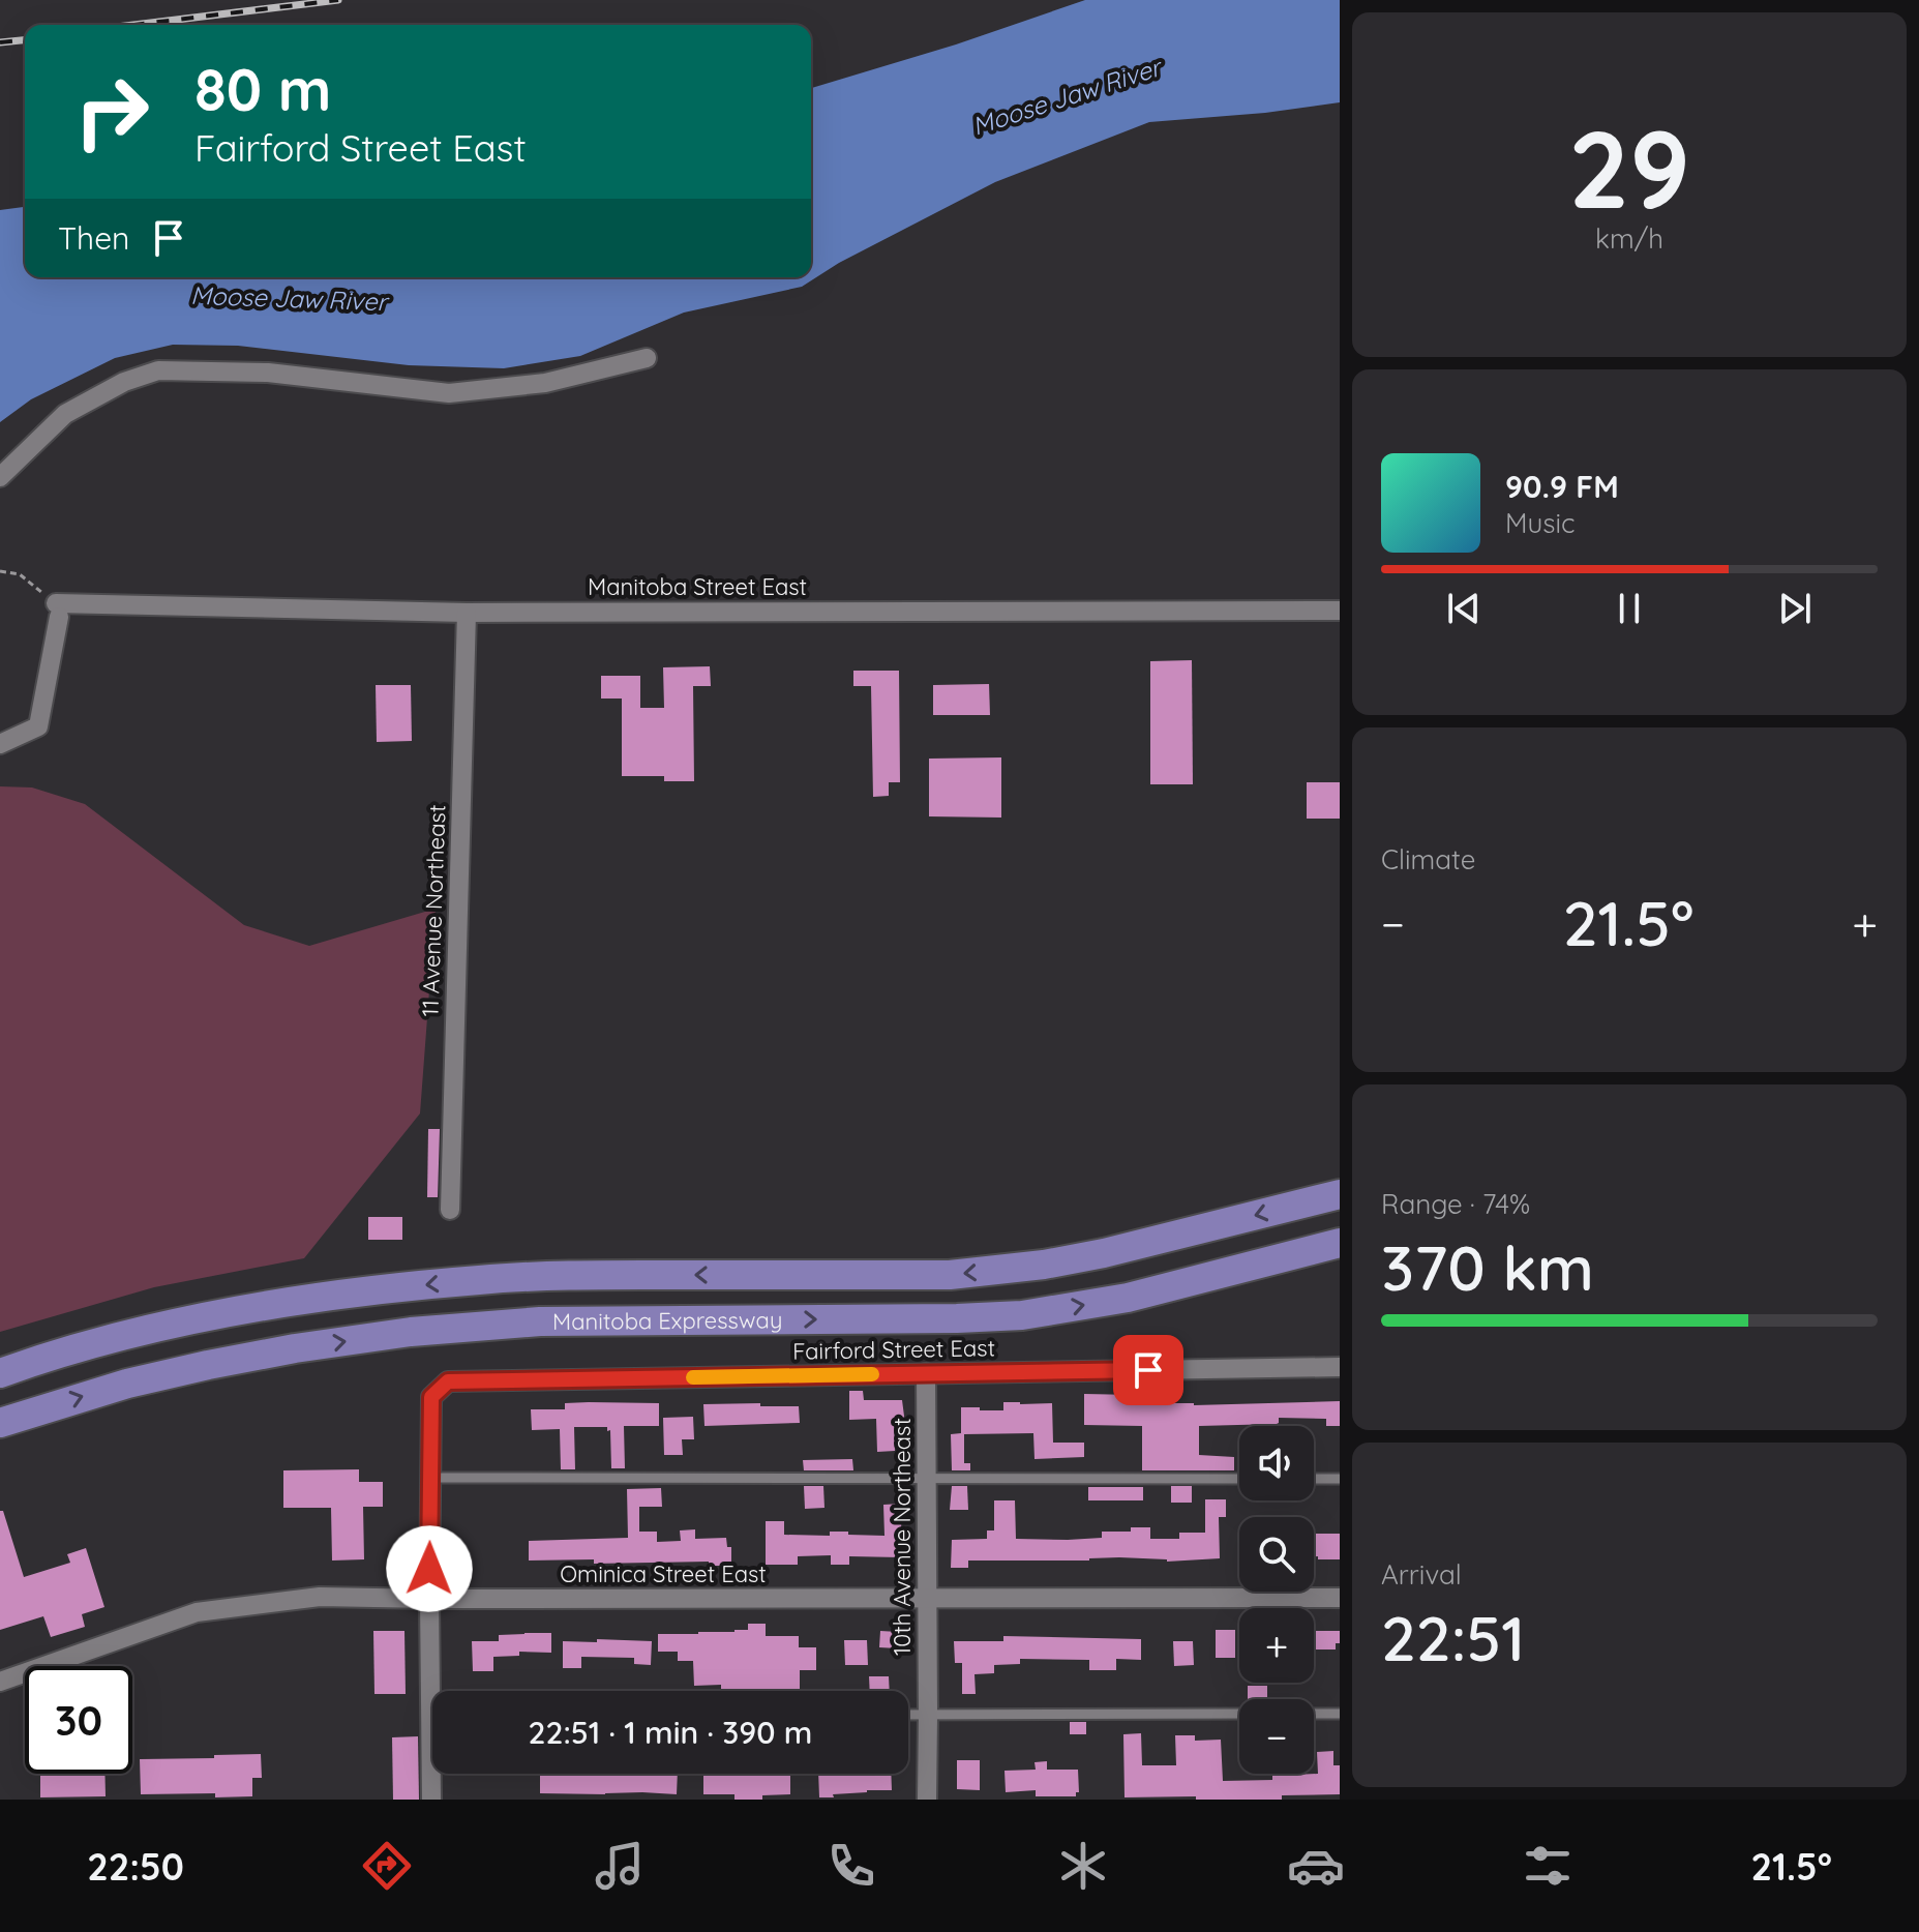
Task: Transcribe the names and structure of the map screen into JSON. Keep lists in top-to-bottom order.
{
  "streets": {
    "main road": ["Manitoba Expressway"],
    "street": [
      "Manitoba Street East",
      "11 Avenue Northeast",
      "Fairford Street East",
      "10th Avenue Northeast",
      "Ominica Street East"
    ]
  },
  "crossings": [
    ["Manitoba Street East", "11 Avenue Northeast"],
    ["Fairford Street East", "10th Avenue Northeast"],
    ["10th Avenue Northeast", "Ominica Street East"]
  ],
  "water": ["Moose Jaw River"],
  "page": {
    "tile": [
      ["29", "km/h"],
      "Climate",
      ["Range · 74%", "370 km"],
      ["Arrival", "22:51"]
    ],
    "turn": ["80 m", "Fairford Street East"],
    "then": "Then",
    "song": ["90.9 FM", "Music"],
    "heat": ["−", "21.5°", "+"],
    "map_buttons": ["+", "−"],
    "limit": "30",
    "trip": "22:51 · 1 min · 390 m",
    "tabs": ["22:50", "21.5°"]
  }
}
